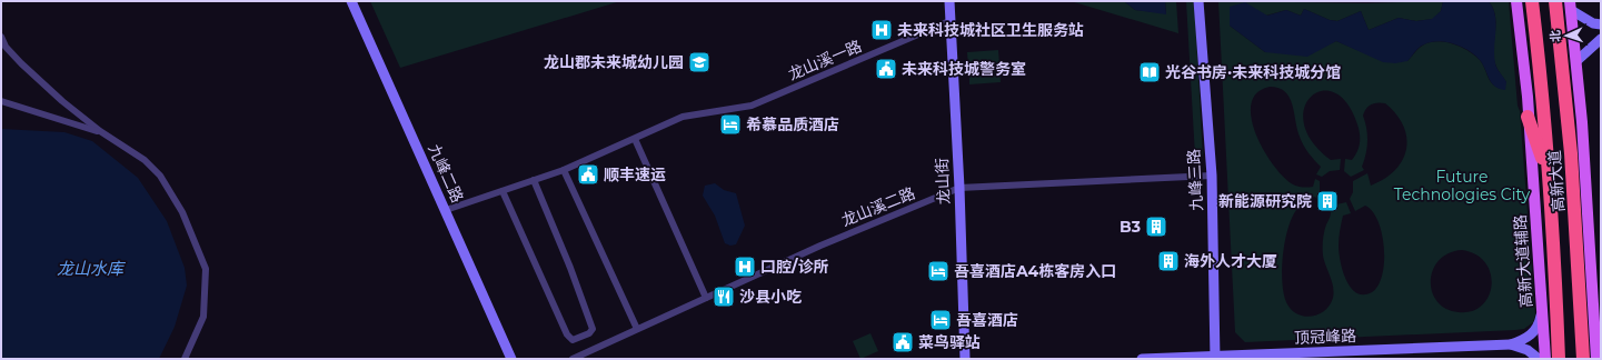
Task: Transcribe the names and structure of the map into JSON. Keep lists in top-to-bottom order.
{
  "streets": {
    "highway": ["高新大道"],
    "main road": ["高新大道辅路"],
    "street": [
      "龙山溪一路",
      "九峰二路",
      "九峰三路",
      "龙山街",
      "龙山溪二路",
      "顶冠峰路"
    ]
  },
  "crossings": [
    ["龙山溪一路", "九峰二路"],
    ["龙山溪一路", "龙山街"],
    ["九峰三路", "龙山溪二路"],
    ["九峰三路", "顶冠峰路"],
    ["龙山街", "龙山溪二路"]
  ],
  "water": ["龙山水库"],
  "parks": ["Future Technologies City"],
  "places": {
    "hospital": ["未来科技城社区卫生服务站", "口腔/诊所"],
    "school or university": ["龙山郡未来城幼儿园"],
    "public building": ["未来科技城警务室", "顺丰速运", "菜鸟驿站"],
    "library": ["光谷书房·未来科技城分馆"],
    "hotel": ["希慕品质酒店", "吾喜酒店A4栋客房入口", "吾喜酒店"],
    "building": ["新能源研究院", "B3", "海外人才大厦"],
    "restaurant": ["沙县小吃"]
  },
  "north": "left"
}
